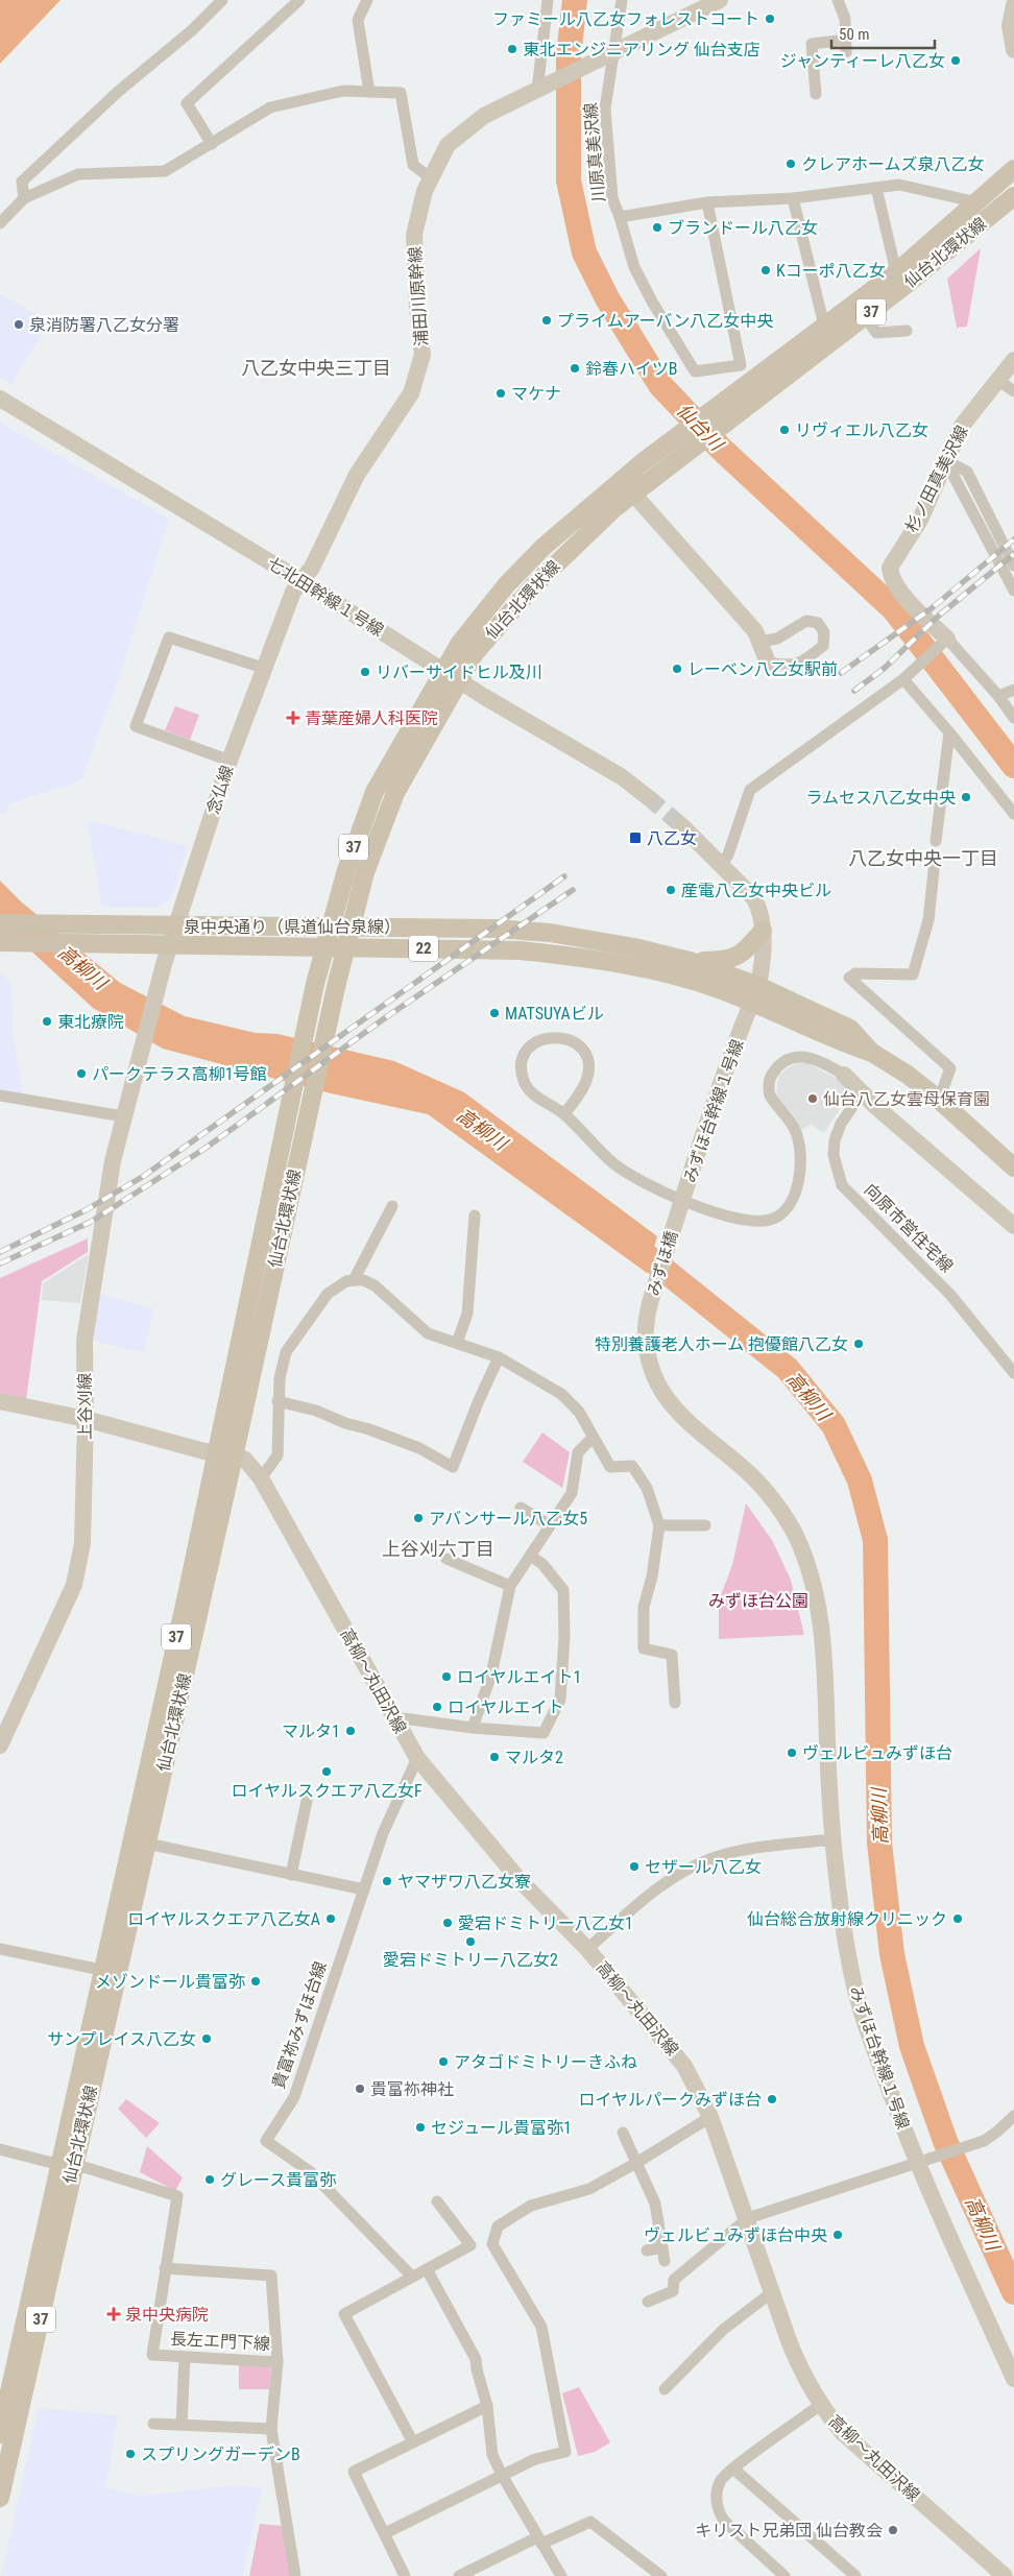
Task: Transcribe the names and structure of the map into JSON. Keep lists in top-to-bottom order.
{
  "streets": {
    "main road": [
      "仙台北環状線",
      "37",
      "泉中央通り（県道仙台泉線）",
      "22"
    ],
    "street": [
      "川原真美沢線",
      "浦田川原幹線",
      "杉ノ田真美沢線",
      "七北田幹線１号線",
      "念仏線",
      "みずほ台幹線１号線",
      "向原市営住宅線",
      "みずほ橋",
      "上谷刈線",
      "高柳～丸田沢線",
      "貴富祢みずほ台線",
      "長左エ門下線"
    ]
  },
  "crossings": [
    ["川原真美沢線", "浦田川原幹線"],
    ["仙台北環状線", "七北田幹線１号線"],
    ["仙台北環状線", "泉中央通り（県道仙台泉線）"],
    ["仙台北環状線", "高柳～丸田沢線"],
    ["仙台北環状線", "長左エ門下線"],
    ["浦田川原幹線", "七北田幹線１号線"],
    ["浦田川原幹線", "念仏線"],
    ["七北田幹線１号線", "念仏線"],
    ["念仏線", "泉中央通り（県道仙台泉線）"],
    ["念仏線", "上谷刈線"],
    ["泉中央通り（県道仙台泉線）", "22"],
    ["泉中央通り（県道仙台泉線）", "みずほ台幹線１号線"],
    ["22", "みずほ台幹線１号線"],
    ["みずほ台幹線１号線", "みずほ橋"],
    ["高柳～丸田沢線", "貴富祢みずほ台線"]
  ],
  "districts": ["八乙女中央三丁目", "八乙女中央一丁目", "上谷刈六丁目"],
  "water": ["仙台川", "高柳川"],
  "parks": ["みずほ台公園"],
  "places": {
    "other": [
      "ファミール八乙女フォレストコート",
      "東北エンジニアリング 仙台支店",
      "ジャンティーレ八乙女",
      "クレアホームズ泉八乙女",
      "ブランドール八乙女",
      "Kコーポ八乙女",
      "プライムアーバン八乙女中央",
      "泉消防署八乙女分署",
      "鈴春ハイツB",
      "マケナ",
      "リヴィエル八乙女",
      "レーベン八乙女駅前",
      "リバーサイドヒル及川",
      "ラムセス八乙女中央",
      "産電八乙女中央ビル",
      "MATSUYAビル",
      "東北療院",
      "パークテラス高柳1号館",
      "仙台八乙女雲母保育園",
      "特別養護老人ホーム 抱優館八乙女",
      "アバンサール八乙女5",
      "ロイヤルエイト1",
      "ロイヤルエイト",
      "マルタ1",
      "ヴェルビュみずほ台",
      "マルタ2",
      "ロイヤルスクエア八乙女F",
      "セザール八乙女",
      "ヤマザワ八乙女寮",
      "ロイヤルスクエア八乙女A",
      "仙台総合放射線クリニック",
      "愛宕ドミトリー八乙女1",
      "愛宕ドミトリー八乙女2",
      "メゾンドール貴富弥",
      "サンプレイス八乙女",
      "アタゴドミトリーきふね",
      "貴富祢神社",
      "ロイヤルパークみずほ台",
      "セジュール貴富弥1",
      "グレース貴富弥",
      "ヴェルビュみずほ台中央",
      "スプリングガーデンB",
      "キリスト兄弟団 仙台教会"
    ],
    "health": ["青葉産婦人科医院", "泉中央病院"],
    "transit": ["八乙女"]
  },
  "scale_bar": "50 m"
}
